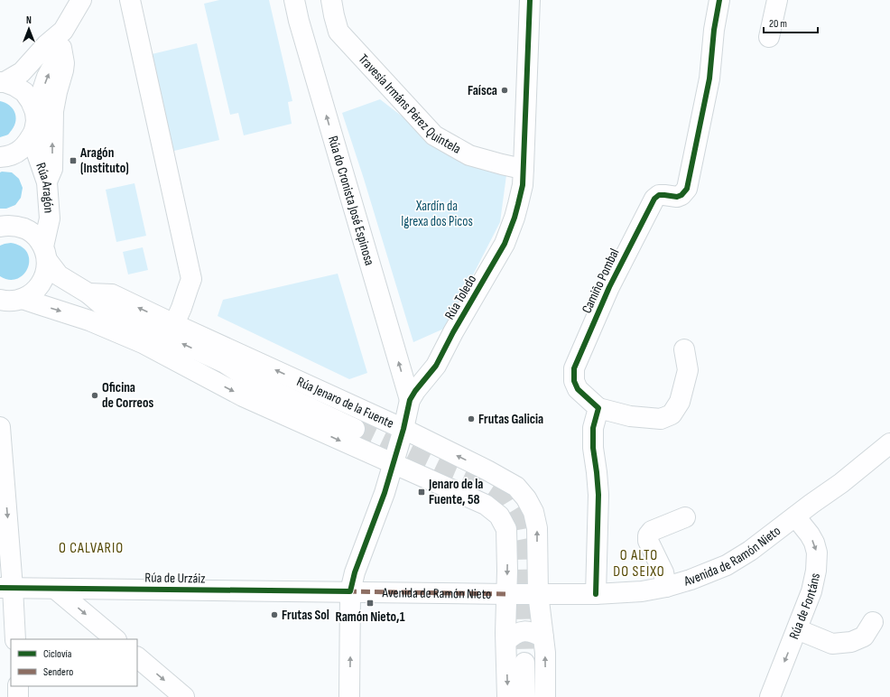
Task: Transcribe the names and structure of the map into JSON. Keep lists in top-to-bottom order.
{
  "streets": {
    "street": [
      "Travesía Irmáns Pérez Quintela",
      "Rúa Aragón",
      "Rúa do Cronista José Espinosa",
      "Camiño Pombal",
      "Rúa Toledo",
      "Rúa Jenaro de la Fuente",
      "Avenida de Ramón Nieto",
      "Rúa de Urzáiz",
      "Rúa de Fontáns"
    ]
  },
  "crossings": [
    ["Travesía Irmáns Pérez Quintela", "Rúa Toledo"],
    ["Rúa Aragón", "Rúa Jenaro de la Fuente"],
    ["Rúa do Cronista José Espinosa", "Rúa Toledo"],
    ["Rúa Toledo", "Rúa Jenaro de la Fuente"],
    ["Rúa Toledo", "Avenida de Ramón Nieto"],
    ["Rúa Toledo", "Rúa de Urzáiz"],
    ["Rúa Jenaro de la Fuente", "Avenida de Ramón Nieto"],
    ["Avenida de Ramón Nieto", "Rúa de Urzáiz"],
    ["Avenida de Ramón Nieto", "Rúa de Fontáns"]
  ],
  "one_way": ["Rúa de Fontáns"],
  "districts": ["O CALVARIO", "O ALTO DO SEIXO"],
  "parks": ["Xardín da Igrexa dos Picos"],
  "places": {
    "other": [
      "Faísca",
      "Oficina de Correos",
      "Frutas Galicia",
      "Frutas Sol"
    ],
    "transit": ["Aragón (Instituto)", "Jenaro de la Fuente, 58", "Ramón Nieto,1"]
  },
  "legend": ["Ciclovía", "Sendero"],
  "scale_bar": "20 m",
  "north": "top"
}
